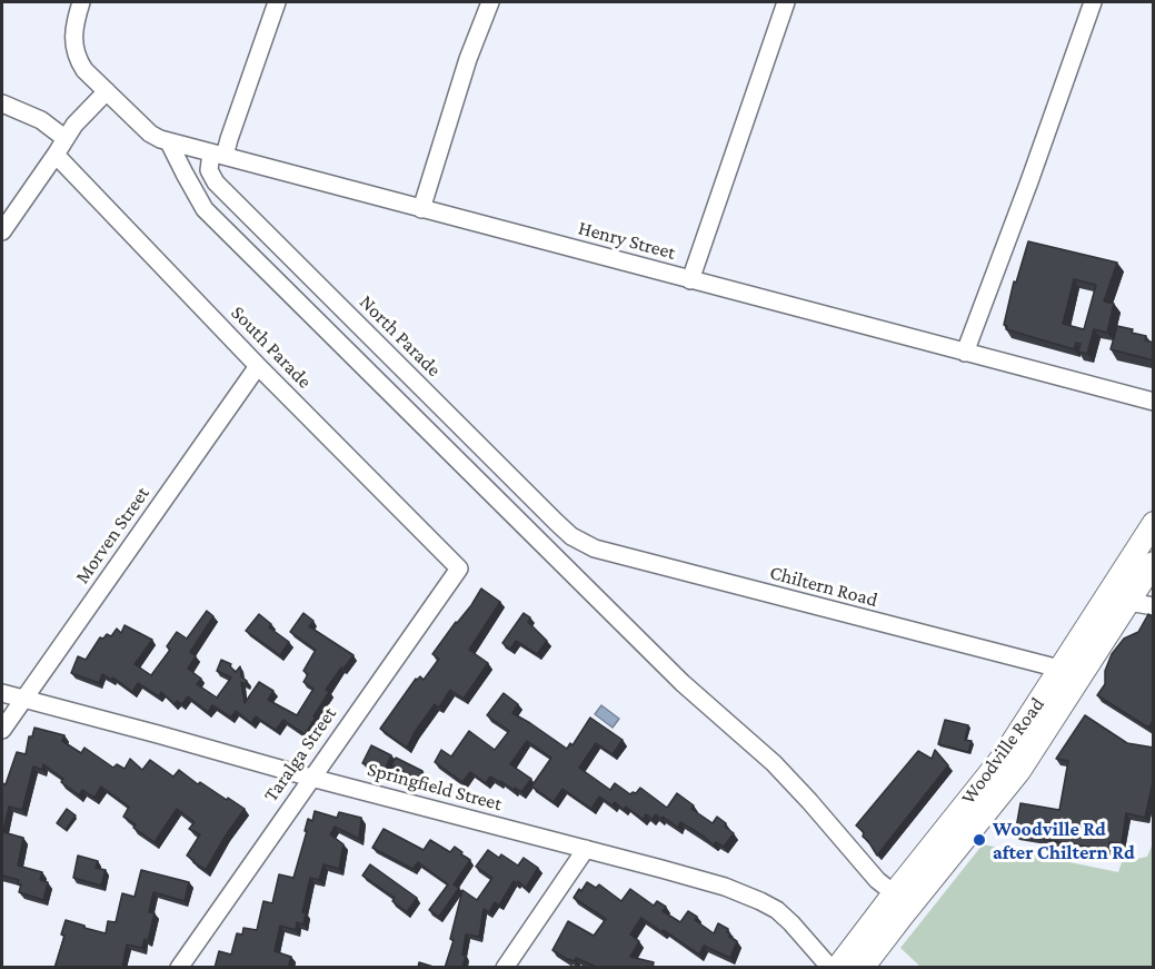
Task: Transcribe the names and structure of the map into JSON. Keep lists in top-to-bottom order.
{
  "streets": {
    "main road": ["Woodville Road"],
    "street": [
      "Henry Street",
      "North Parade",
      "South Parade",
      "Morven Street",
      "Chiltern Road",
      "Taralga Street",
      "Springfield Street"
    ]
  },
  "crossings": [
    ["Henry Street", "North Parade"],
    ["North Parade", "Chiltern Road"],
    ["South Parade", "Morven Street"],
    ["South Parade", "Taralga Street"],
    ["Morven Street", "Springfield Street"],
    ["Chiltern Road", "Woodville Road"],
    ["Taralga Street", "Springfield Street"]
  ],
  "places": ["Woodville Rd after Chiltern Rd"]
}
